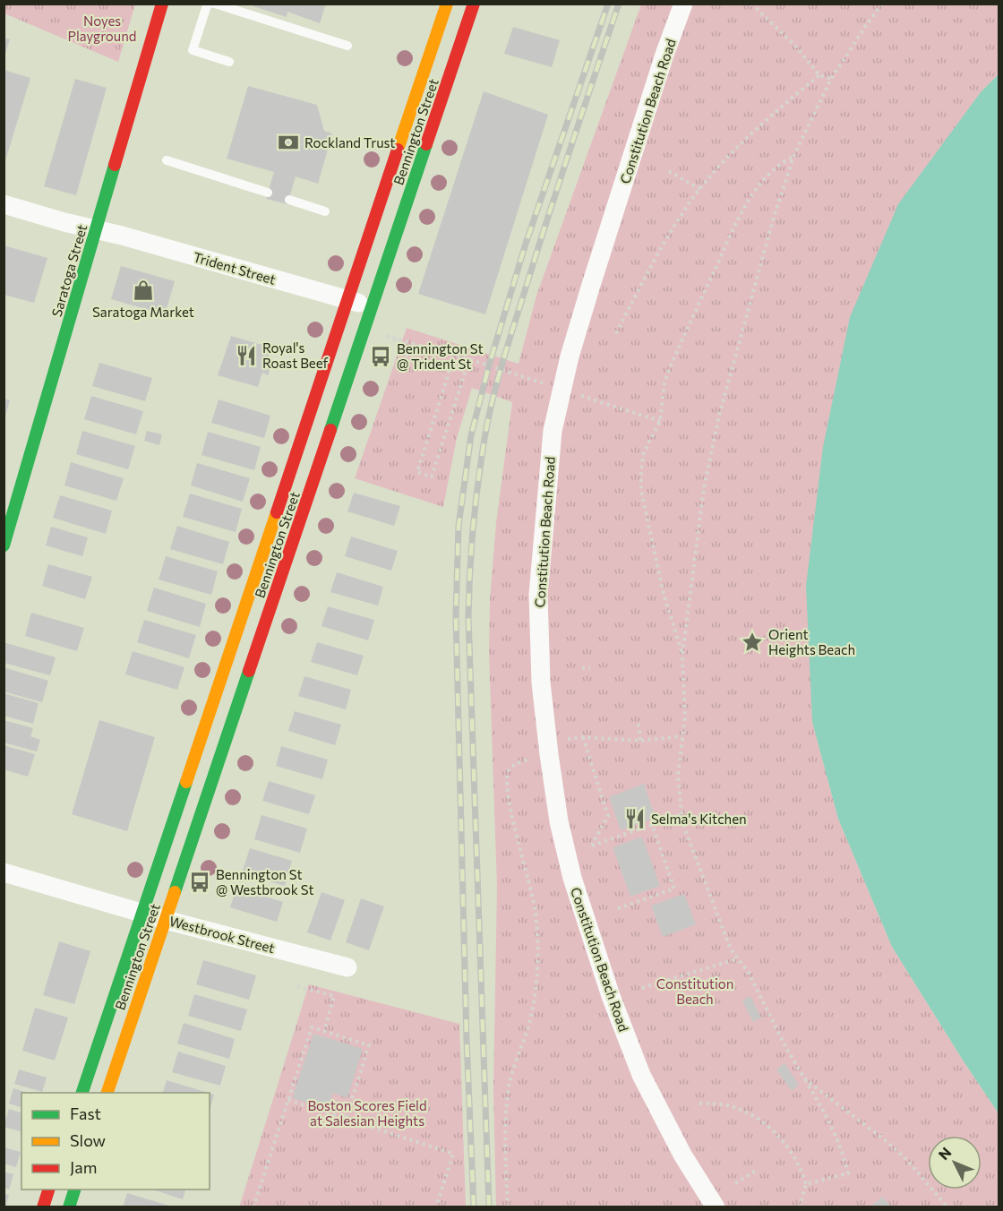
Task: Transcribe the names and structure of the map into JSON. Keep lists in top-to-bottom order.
{
  "streets": {
    "main road": ["Bennington Street", "Saratoga Street"],
    "street": ["Constitution Beach Road", "Trident Street", "Westbrook Street"]
  },
  "crossings": [
    ["Bennington Street", "Trident Street"],
    ["Bennington Street", "Westbrook Street"],
    ["Trident Street", "Saratoga Street"]
  ],
  "parks": ["Noyes Playground", "Constitution Beach", "Boston Scores Field at Salesian Heights"],
  "places": {
    "bank": ["Rockland Trust"],
    "shop": ["Saratoga Market"],
    "restaurant": ["Royal's Roast Beef", "Selma's Kitchen"],
    "bus stop": ["Bennington St @ Trident St", "Bennington St @ Westbrook St"],
    "place": ["Orient Heights Beach"]
  },
  "legend": ["Fast", "Slow", "Jam"],
  "north": "top left"
}
